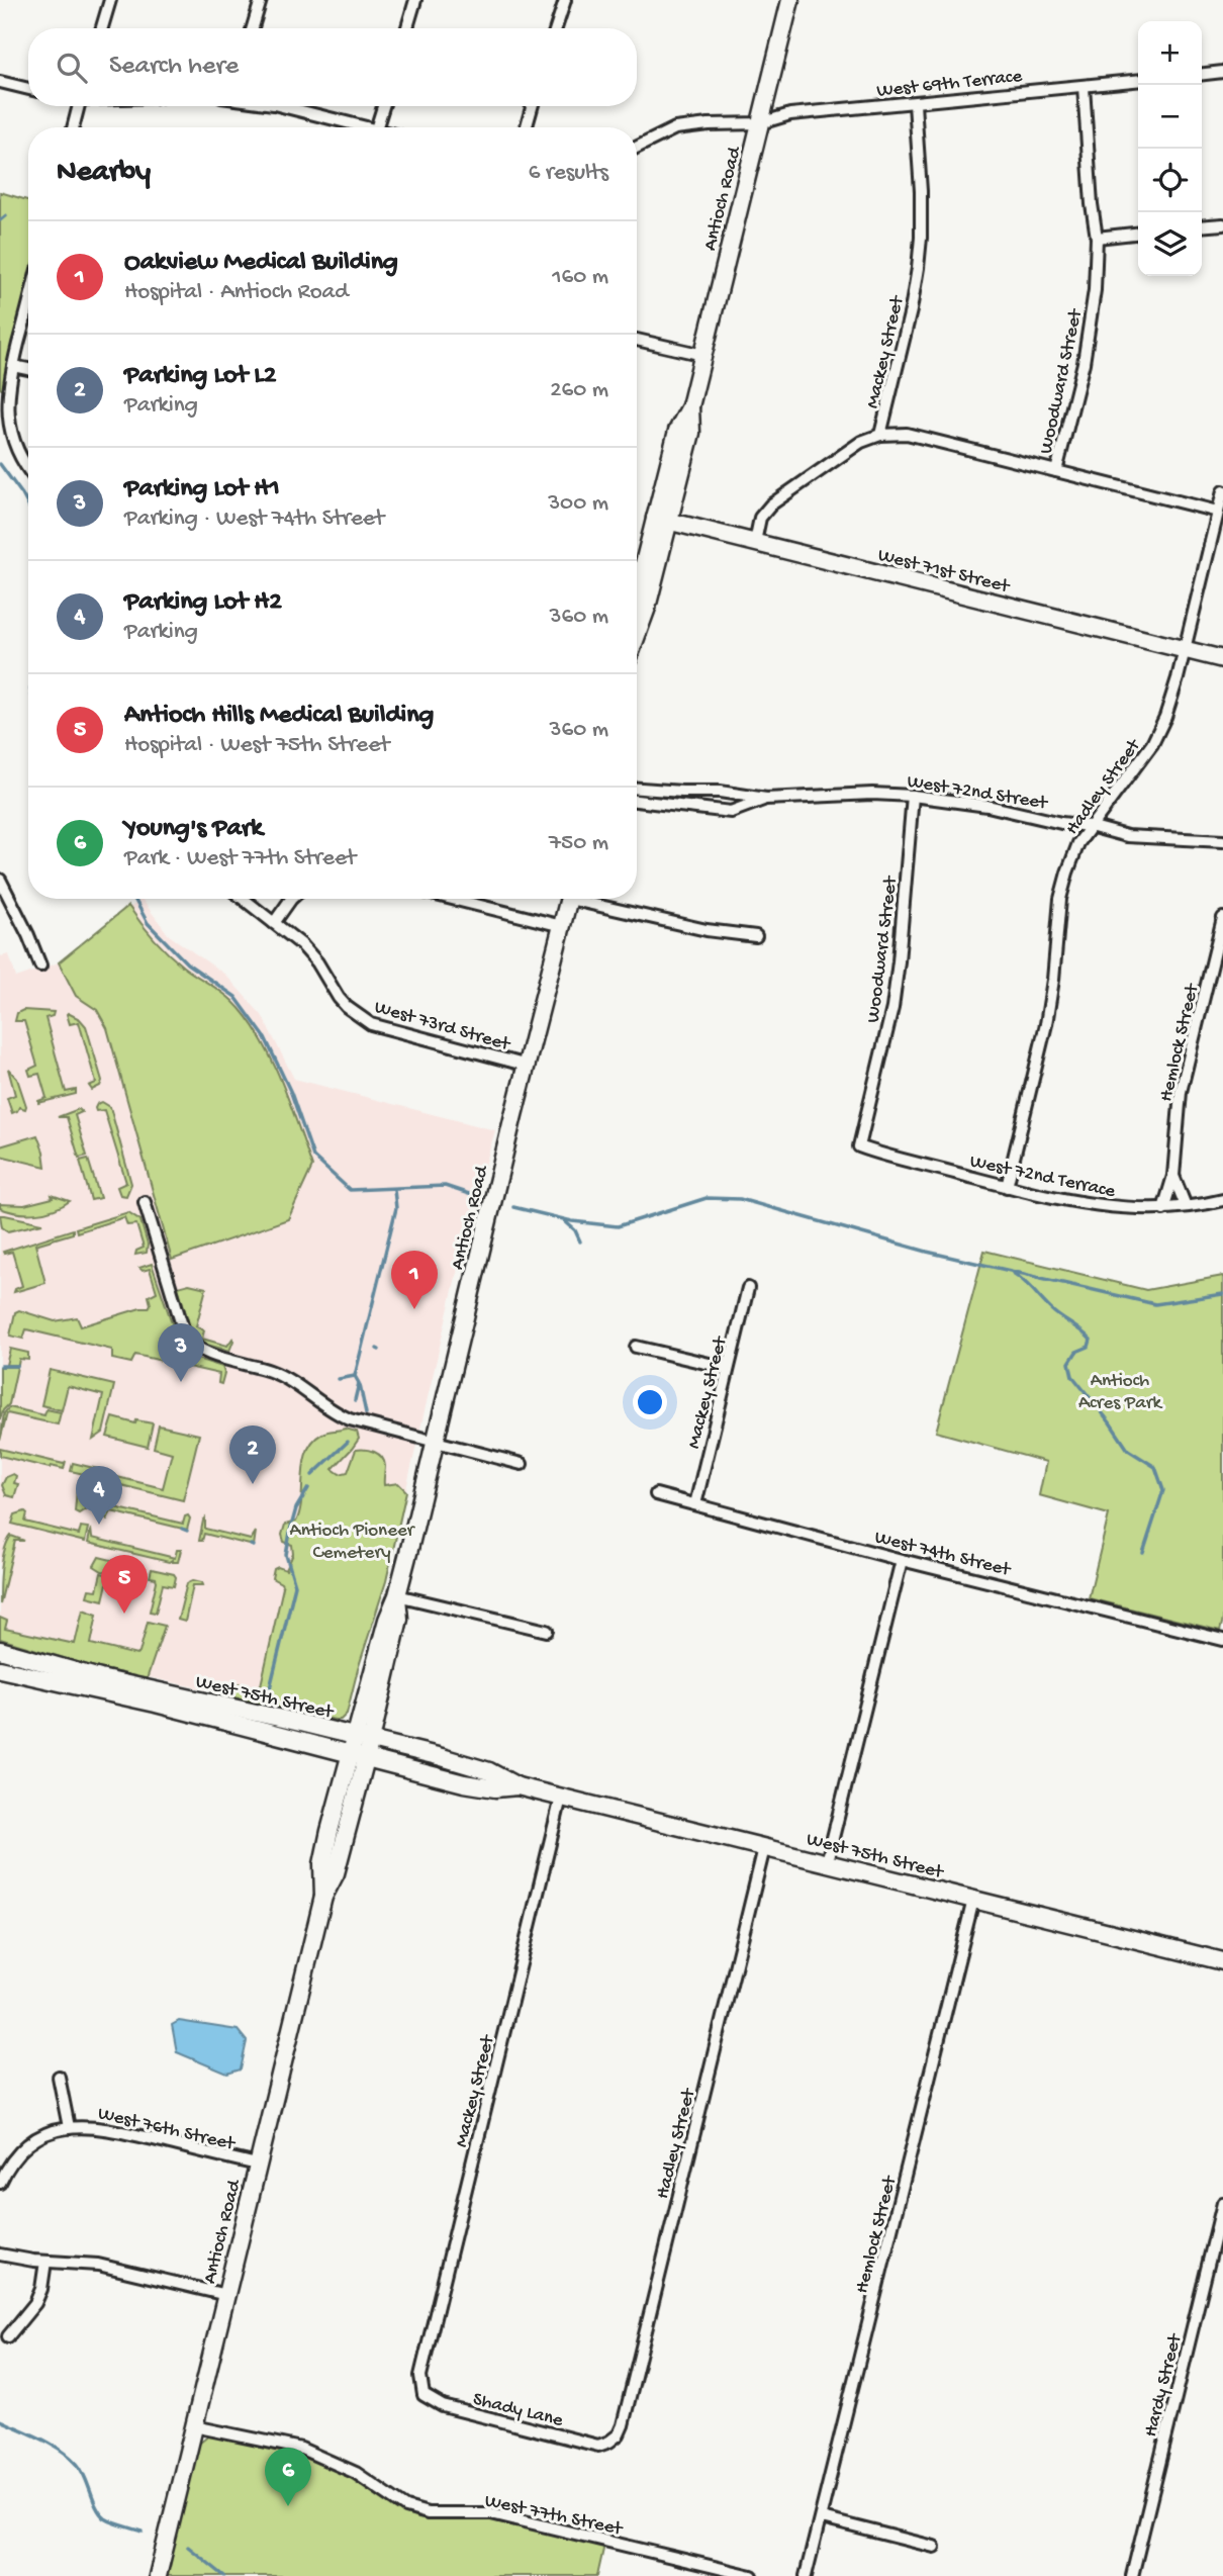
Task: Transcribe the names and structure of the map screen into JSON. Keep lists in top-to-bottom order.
{
  "streets": {
    "main road": ["Antioch Road", "West 71st Street", "West 75th Street"],
    "street": [
      "West 69th Terrace",
      "Mackey Street",
      "Woodward Street",
      "Hadley Street",
      "West 72nd Street",
      "West 73rd Street",
      "Hemlock Street",
      "West 72nd Terrace",
      "West 74th Street",
      "West 76th Street",
      "Hardy Street",
      "Shady Lane",
      "West 77th Street"
    ]
  },
  "crossings": [
    ["West 69th Terrace", "Antioch Road"],
    ["West 69th Terrace", "Mackey Street"],
    ["West 69th Terrace", "Woodward Street"],
    ["Antioch Road", "West 71st Street"],
    ["Antioch Road", "West 73rd Street"],
    ["Antioch Road", "West 75th Street"],
    ["Antioch Road", "West 76th Street"],
    ["Antioch Road", "West 77th Street"],
    ["Mackey Street", "West 71st Street"],
    ["Mackey Street", "West 74th Street"],
    ["Mackey Street", "West 75th Street"],
    ["Mackey Street", "Shady Lane"],
    ["Woodward Street", "West 72nd Street"],
    ["Woodward Street", "West 72nd Terrace"],
    ["West 71st Street", "Hadley Street"],
    ["Hadley Street", "West 72nd Street"],
    ["Hadley Street", "West 72nd Terrace"],
    ["Hadley Street", "West 75th Street"],
    ["Hadley Street", "Shady Lane"],
    ["Hemlock Street", "West 72nd Terrace"],
    ["Hemlock Street", "West 75th Street"]
  ],
  "parks": ["Antioch Acres Park", "Antioch Pioneer Cemetery"],
  "page": {
    "map_buttons": ["+", "−"],
    "search": "Search here",
    "heading": ["Nearby", "6 results"],
    "list": [
      {
        "mark": "1",
        "name": "Oakview Medical Building",
        "note": "Hospital · Antioch Road",
        "value": "160 m"
      },
      {
        "mark": "2",
        "name": "Parking Lot L2",
        "note": "Parking",
        "value": "260 m"
      },
      {
        "mark": "3",
        "name": "Parking Lot H1",
        "note": "Parking · West 74th Street",
        "value": "300 m"
      },
      {
        "mark": "4",
        "name": "Parking Lot H2",
        "note": "Parking",
        "value": "360 m"
      },
      {
        "mark": "5",
        "name": "Antioch Hills Medical Building",
        "note": "Hospital · West 75th Street",
        "value": "360 m"
      },
      {
        "mark": "6",
        "name": "Young's Park",
        "note": "Park · West 77th Street",
        "value": "750 m"
      }
    ],
    "pins": [
      "1",
      "3",
      "2",
      "4",
      "5",
      "6"
    ]
  }
}
